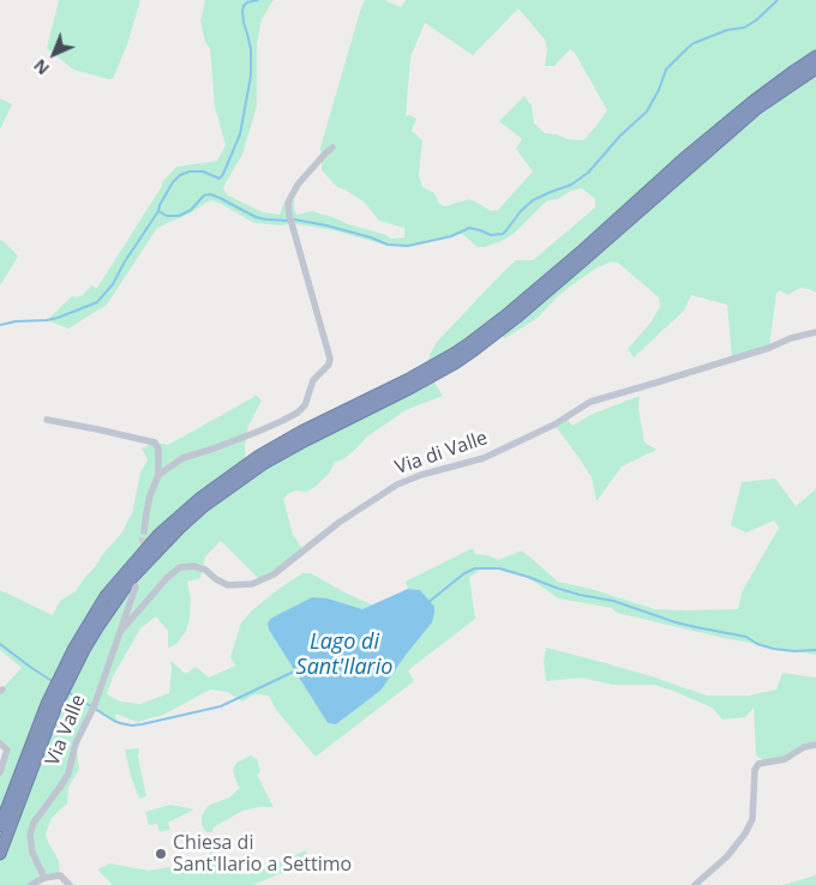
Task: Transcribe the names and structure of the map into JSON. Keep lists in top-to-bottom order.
{
  "streets": {
    "street": ["Via di Valle", "Via Valle"]
  },
  "crossings": [
    ["Via di Valle", "Via Valle"]
  ],
  "water": ["Lago di Sant'Ilario"],
  "places": ["Chiesa di Sant'Ilario a Settimo"],
  "north": "bottom left"
}
